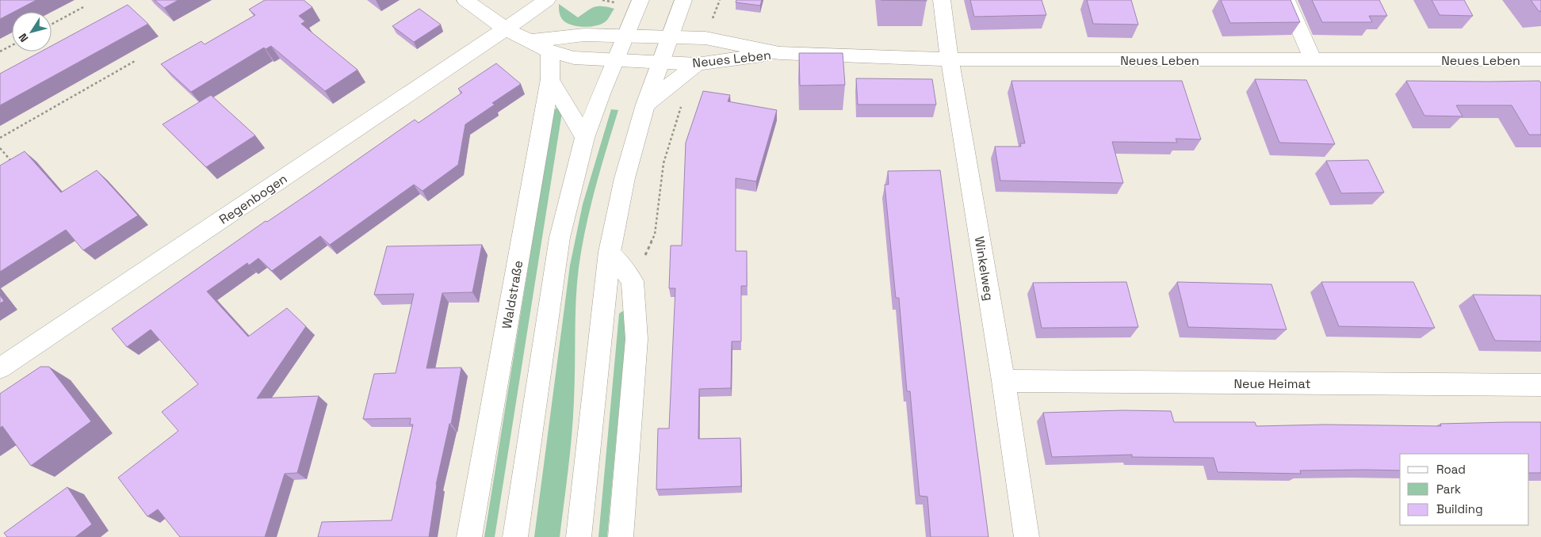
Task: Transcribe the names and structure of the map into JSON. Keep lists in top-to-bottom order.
{
  "streets": {
    "street": [
      "Neues Leben",
      "Regenbogen",
      "Winkelweg",
      "Waldstraße",
      "Neue Heimat"
    ]
  },
  "crossings": [
    ["Neues Leben", "Winkelweg"],
    ["Winkelweg", "Neue Heimat"]
  ],
  "legend": ["Road", "Park", "Building"],
  "north": "bottom left"
}
